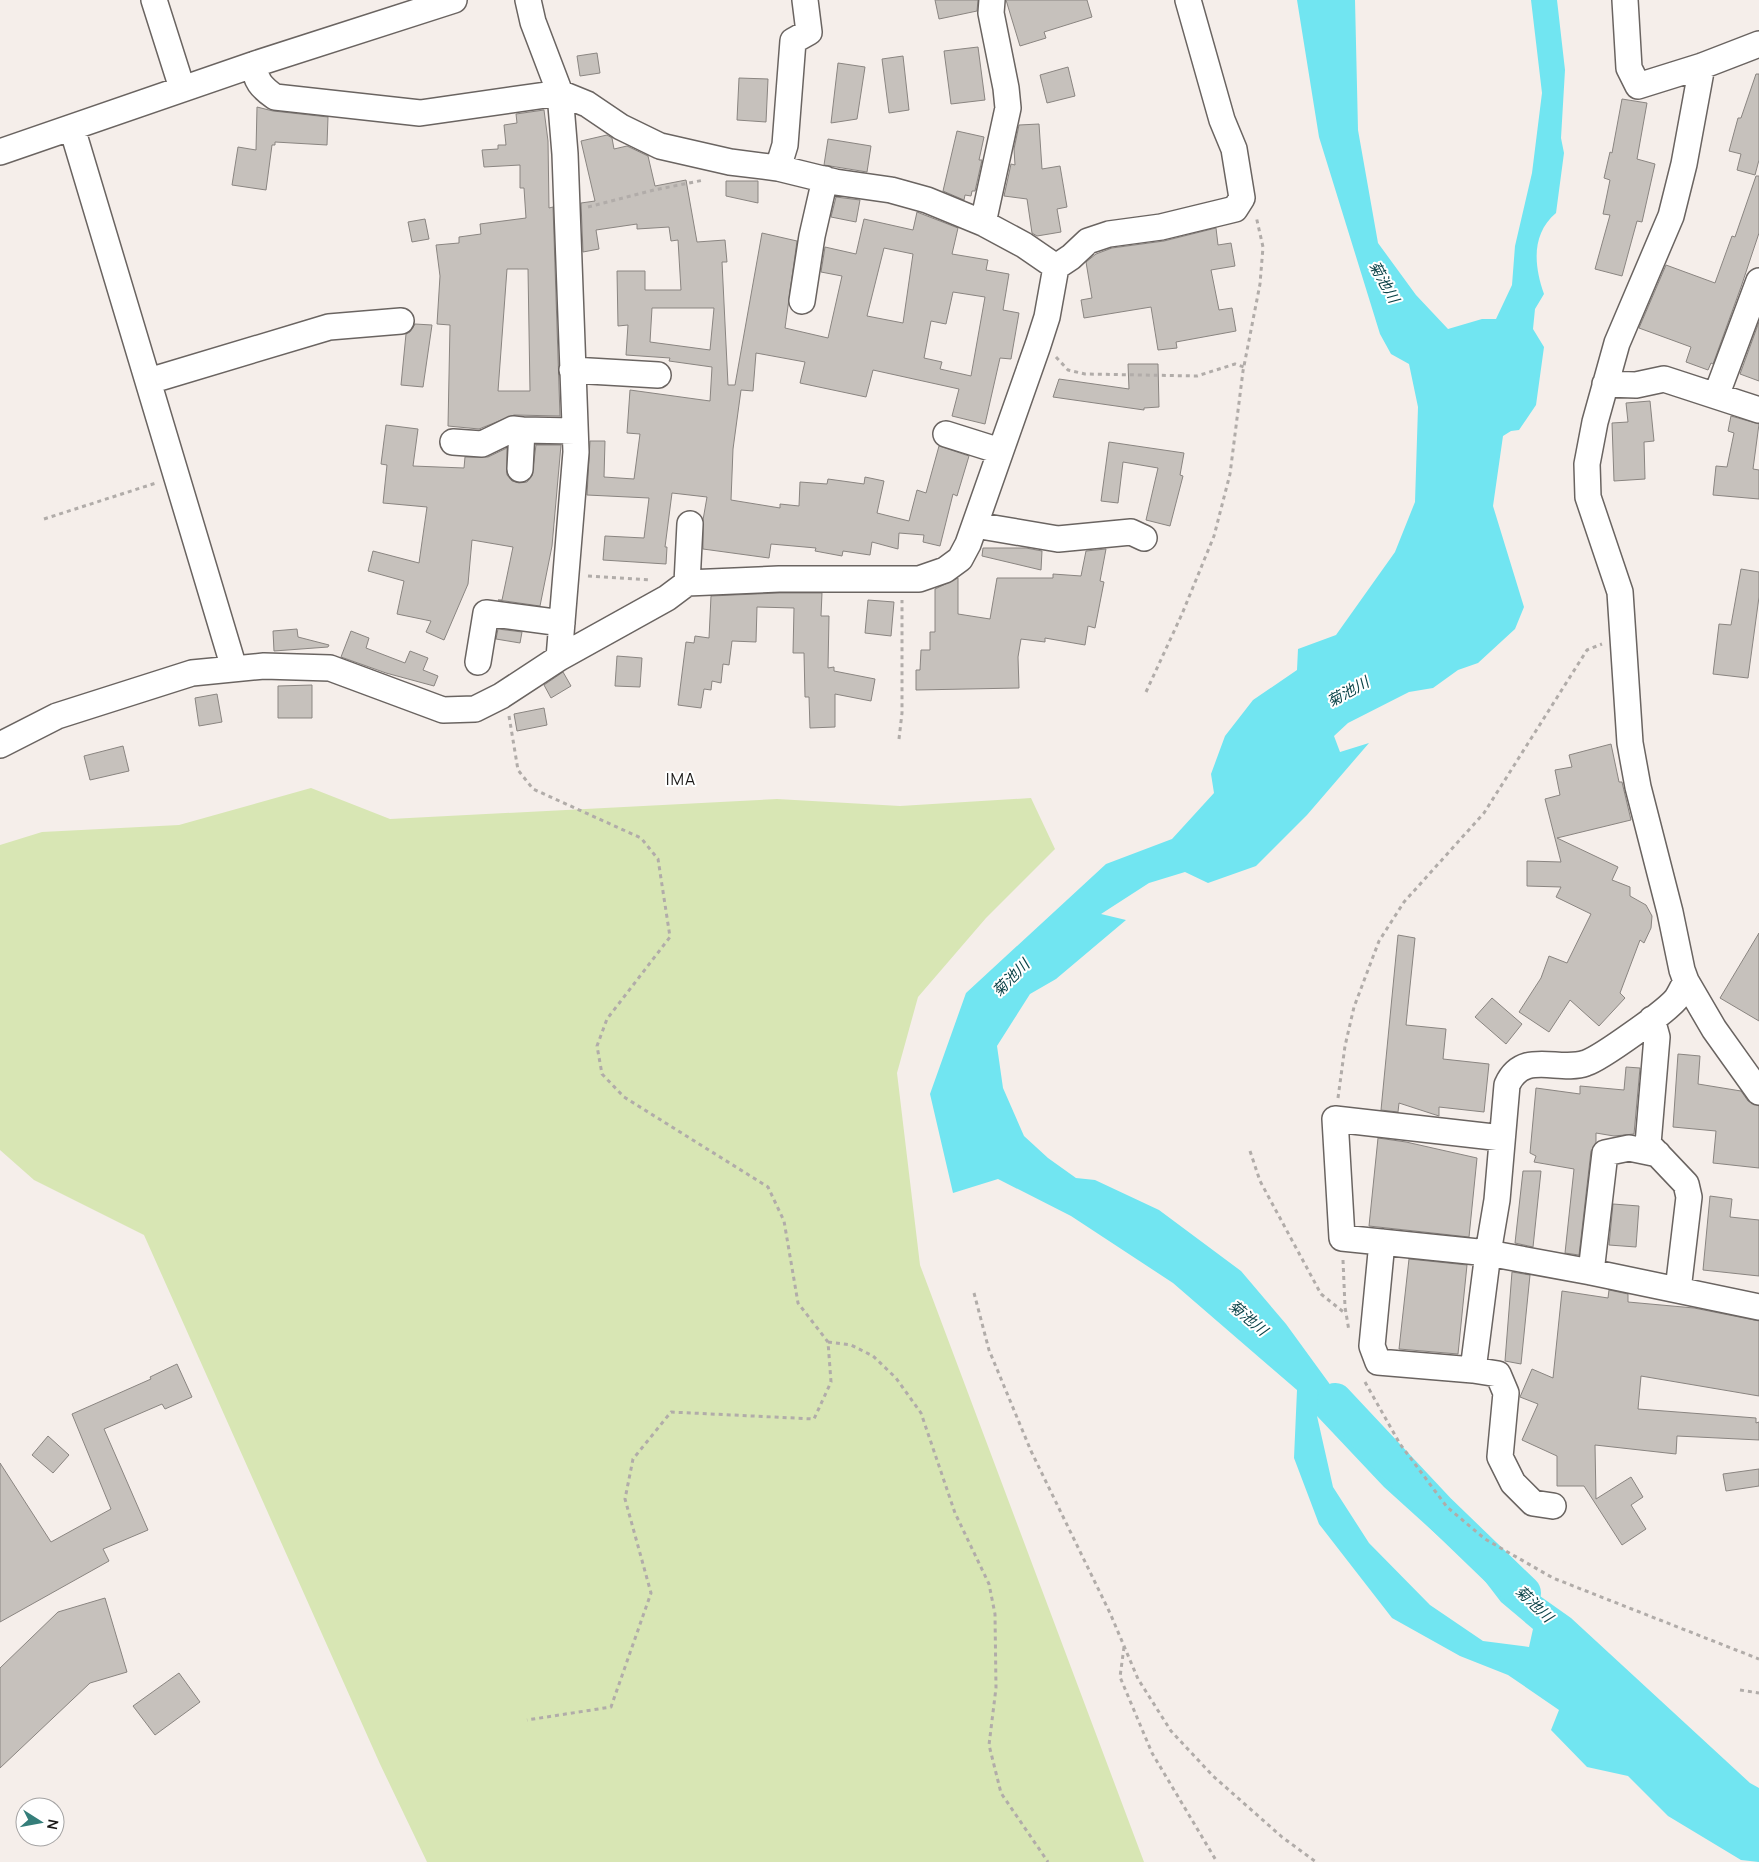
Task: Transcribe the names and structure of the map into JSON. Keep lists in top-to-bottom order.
{
  "districts": ["IMA"],
  "water": ["菊池川"],
  "north": "right"
}
